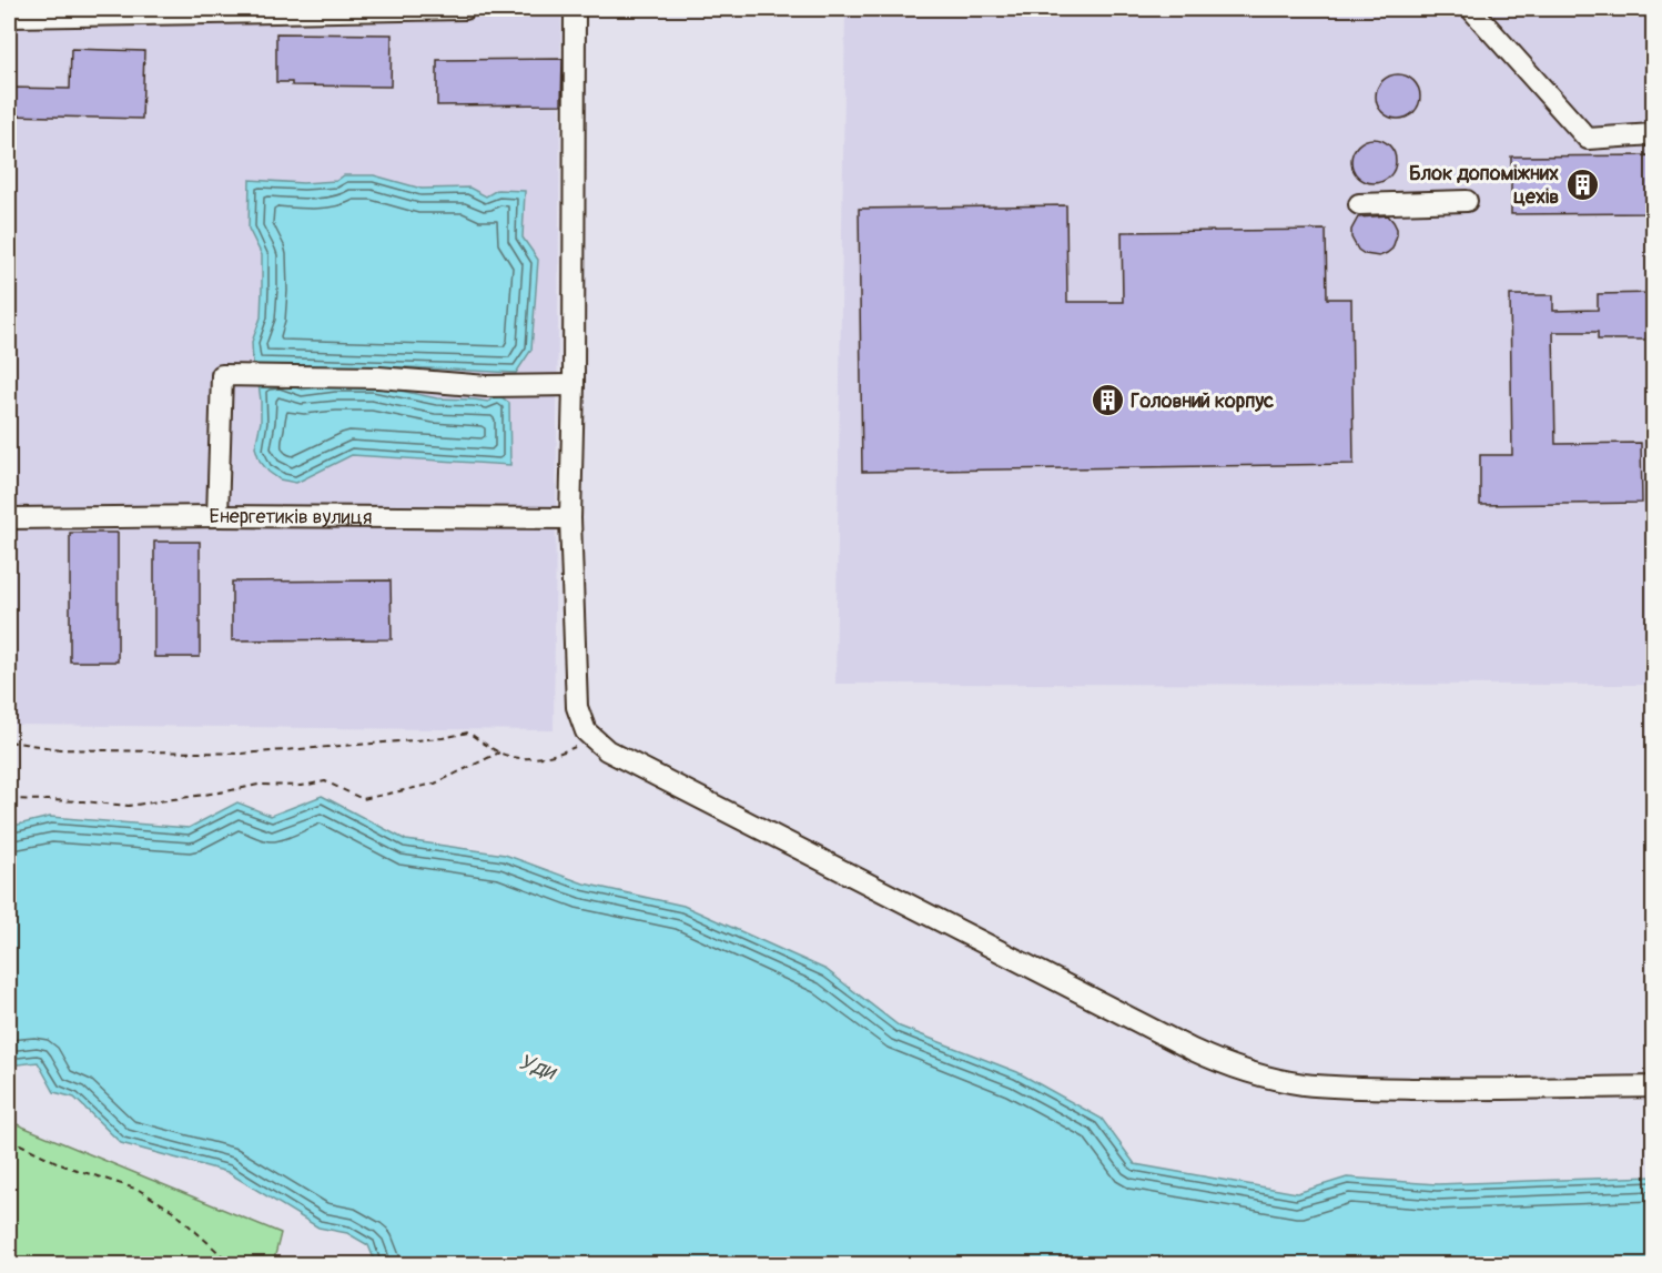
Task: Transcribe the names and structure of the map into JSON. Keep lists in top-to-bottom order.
{
  "streets": {
    "street": ["Енергетиків вулиця"]
  },
  "water": ["Уди"],
  "places": {
    "building": ["Блок допоміжних цехів", "Головний корпус"]
  }
}
